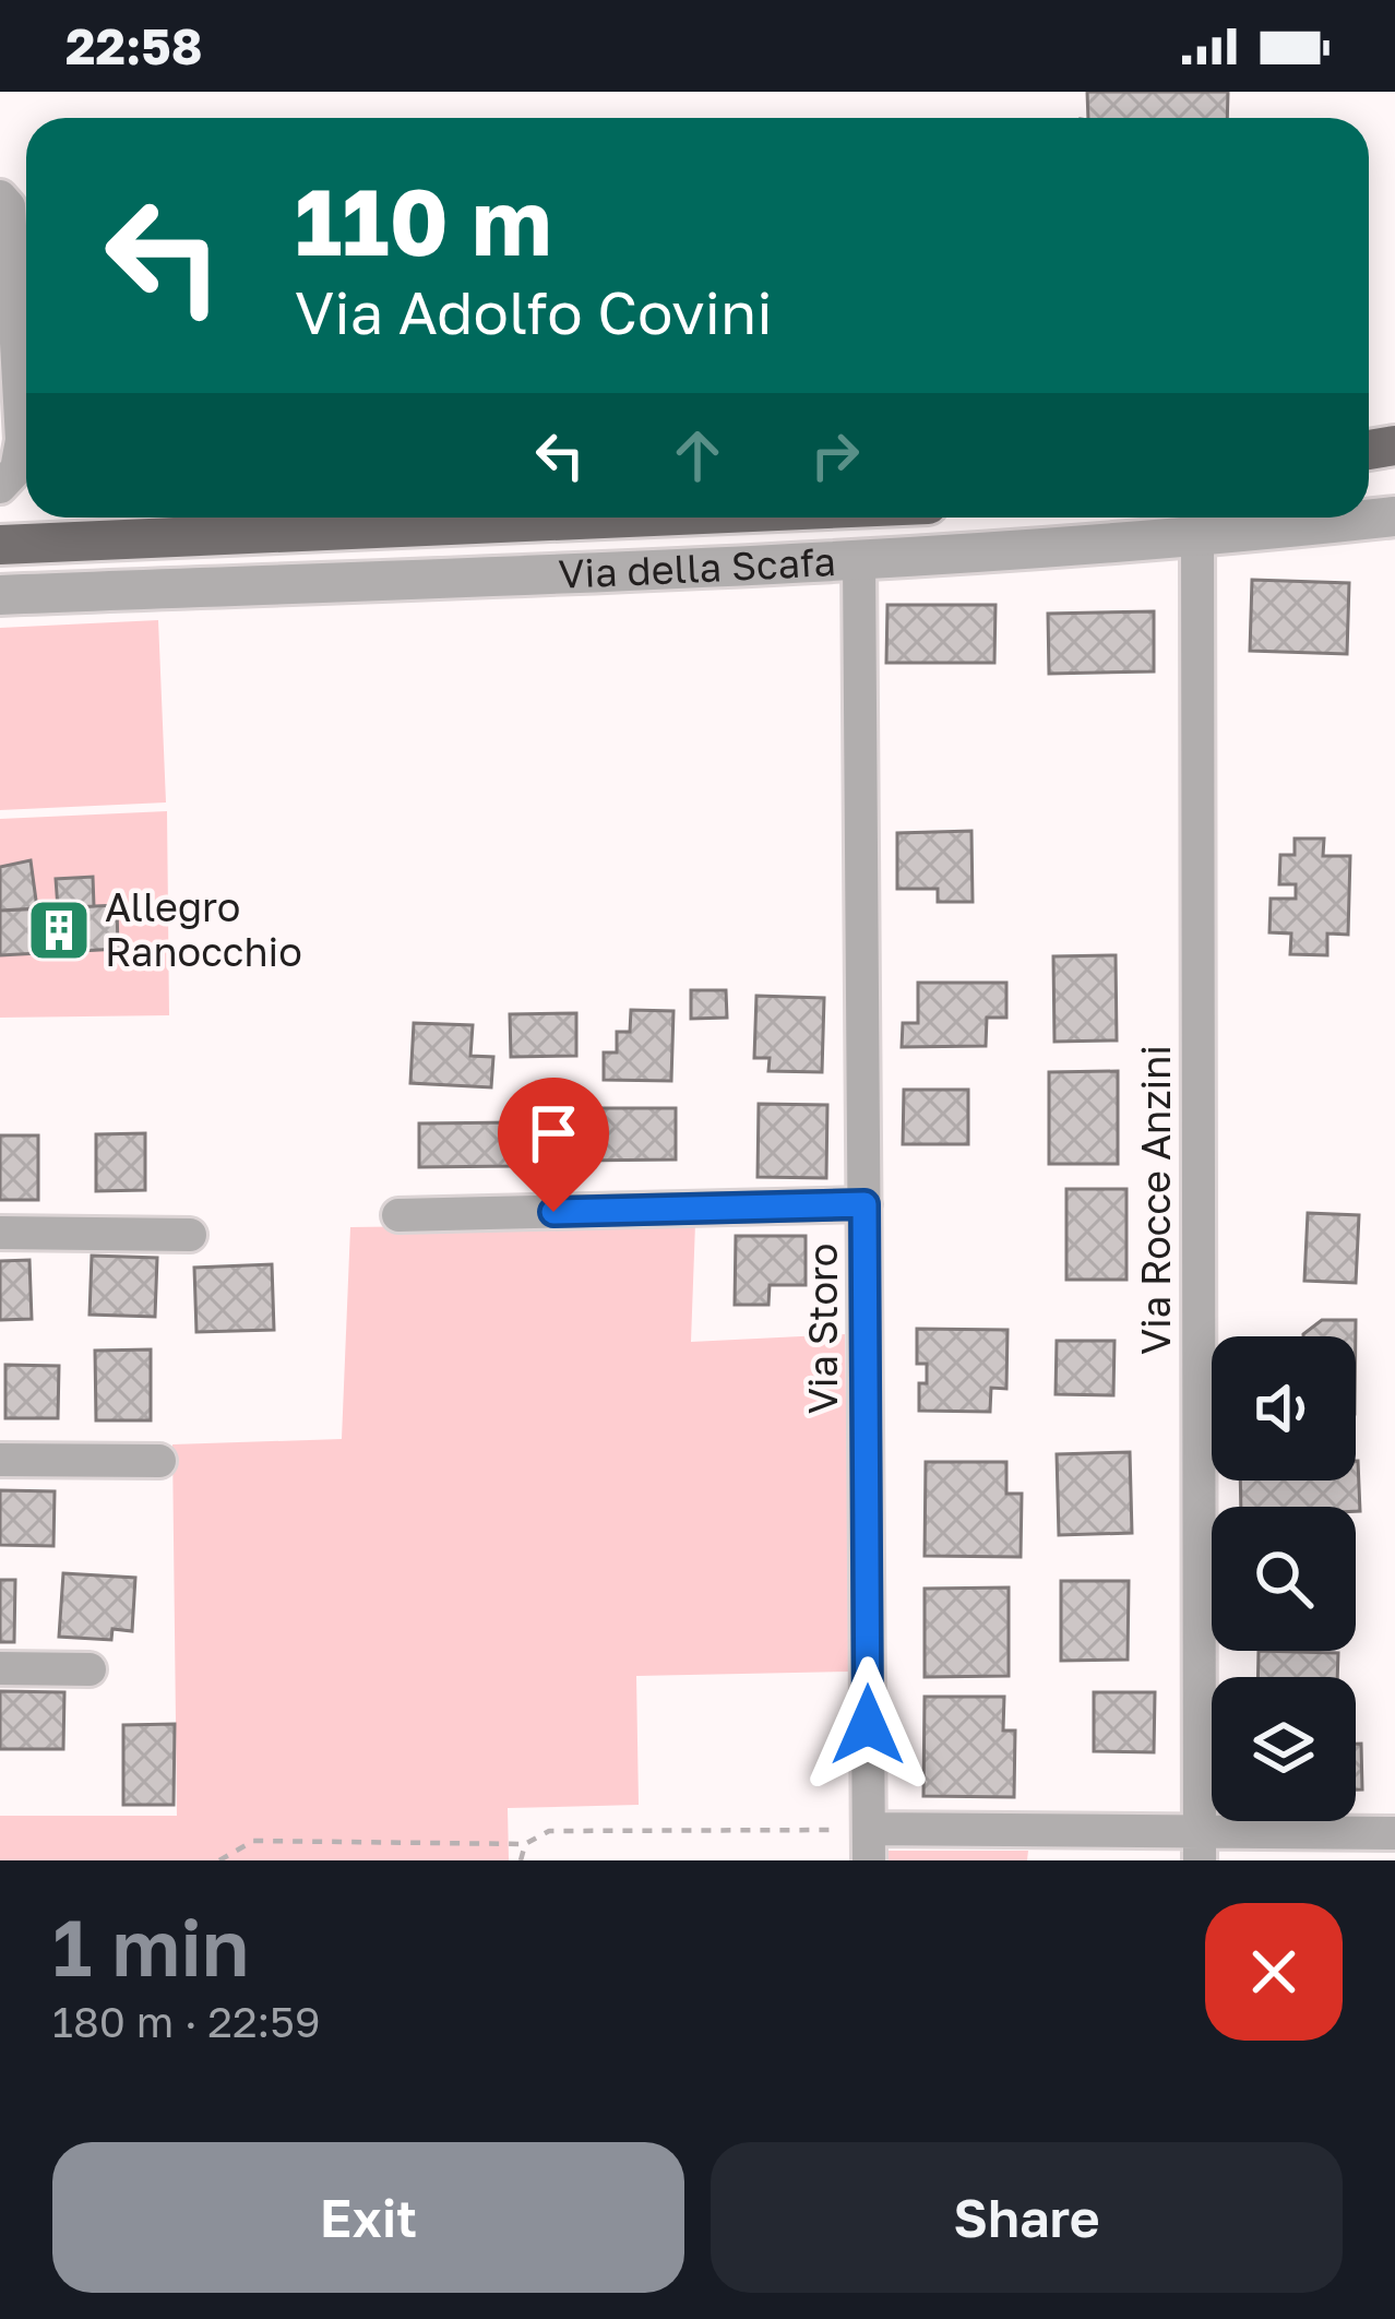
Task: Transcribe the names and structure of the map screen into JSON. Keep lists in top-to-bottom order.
{
  "streets": {
    "street": ["Via della Scafa", "Via Rocce Anzini", "Via Storo"]
  },
  "crossings": [
    ["Via della Scafa", "Via Rocce Anzini"],
    ["Via della Scafa", "Via Storo"]
  ],
  "places": {
    "building": ["Allegro Ranocchio"]
  },
  "page": {
    "status": "22:58",
    "turn": ["110 m", "Via Adolfo Covini"],
    "heading": ["1 min", "180 m · 22:59"],
    "buttons": ["Exit", "Share"]
  }
}
